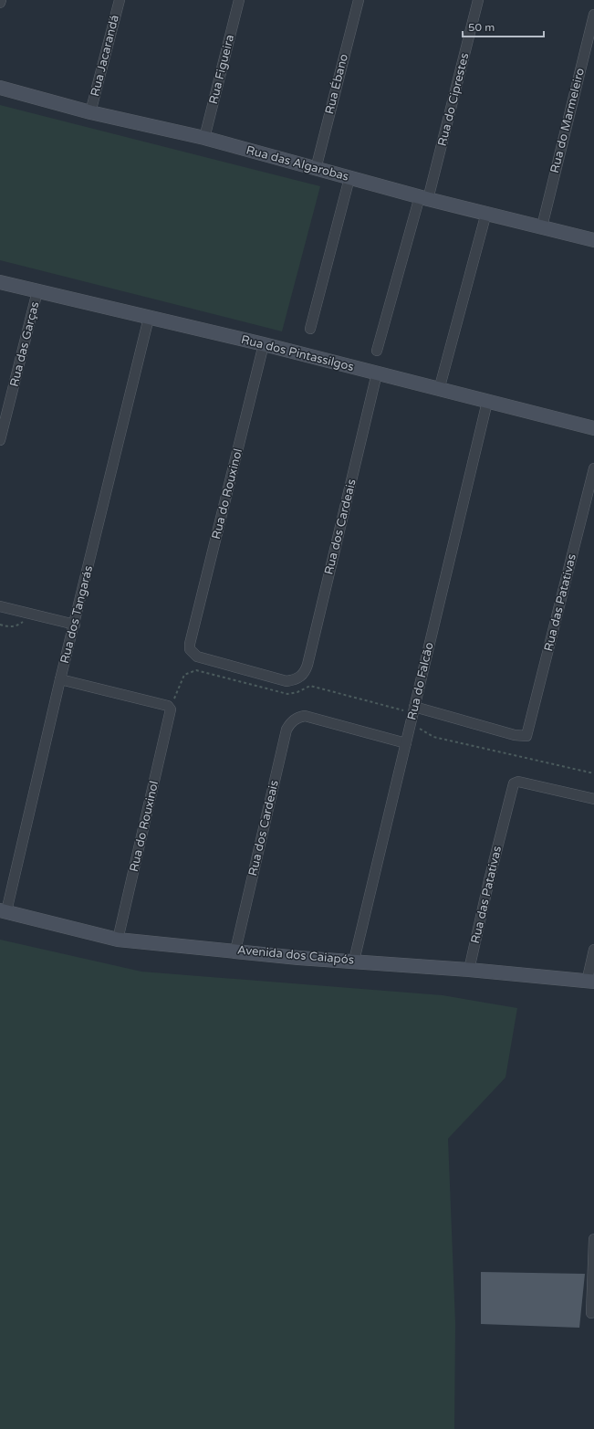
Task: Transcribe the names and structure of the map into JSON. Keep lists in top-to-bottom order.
{
  "streets": {
    "street": [
      "Rua Jacarandá",
      "Rua Figueira",
      "Rua Ébano",
      "Rua do Ciprestes",
      "Rua do Marmeleiro",
      "Rua das Algarobas",
      "Rua das Garças",
      "Rua dos Pintassilgos",
      "Rua do Rouxinol",
      "Rua dos Cardeais",
      "Rua das Patativas",
      "Rua dos Tangarás",
      "Rua do Falcão",
      "Avenida dos Caiapós"
    ]
  },
  "crossings": [
    ["Rua Jacarandá", "Rua das Algarobas"],
    ["Rua Figueira", "Rua das Algarobas"],
    ["Rua Ébano", "Rua das Algarobas"],
    ["Rua do Ciprestes", "Rua das Algarobas"],
    ["Rua do Marmeleiro", "Rua das Algarobas"],
    ["Rua das Garças", "Rua dos Pintassilgos"],
    ["Rua dos Pintassilgos", "Rua do Rouxinol"],
    ["Rua dos Pintassilgos", "Rua dos Cardeais"],
    ["Rua dos Pintassilgos", "Rua dos Tangarás"],
    ["Rua dos Pintassilgos", "Rua do Falcão"],
    ["Rua do Rouxinol", "Rua dos Cardeais"],
    ["Rua do Rouxinol", "Rua dos Tangarás"],
    ["Rua do Rouxinol", "Avenida dos Caiapós"],
    ["Rua dos Cardeais", "Rua do Falcão"],
    ["Rua dos Cardeais", "Avenida dos Caiapós"],
    ["Rua das Patativas", "Rua do Falcão"],
    ["Rua das Patativas", "Avenida dos Caiapós"],
    ["Rua dos Tangarás", "Avenida dos Caiapós"],
    ["Rua do Falcão", "Avenida dos Caiapós"]
  ],
  "scale_bar": "50 m"
}
